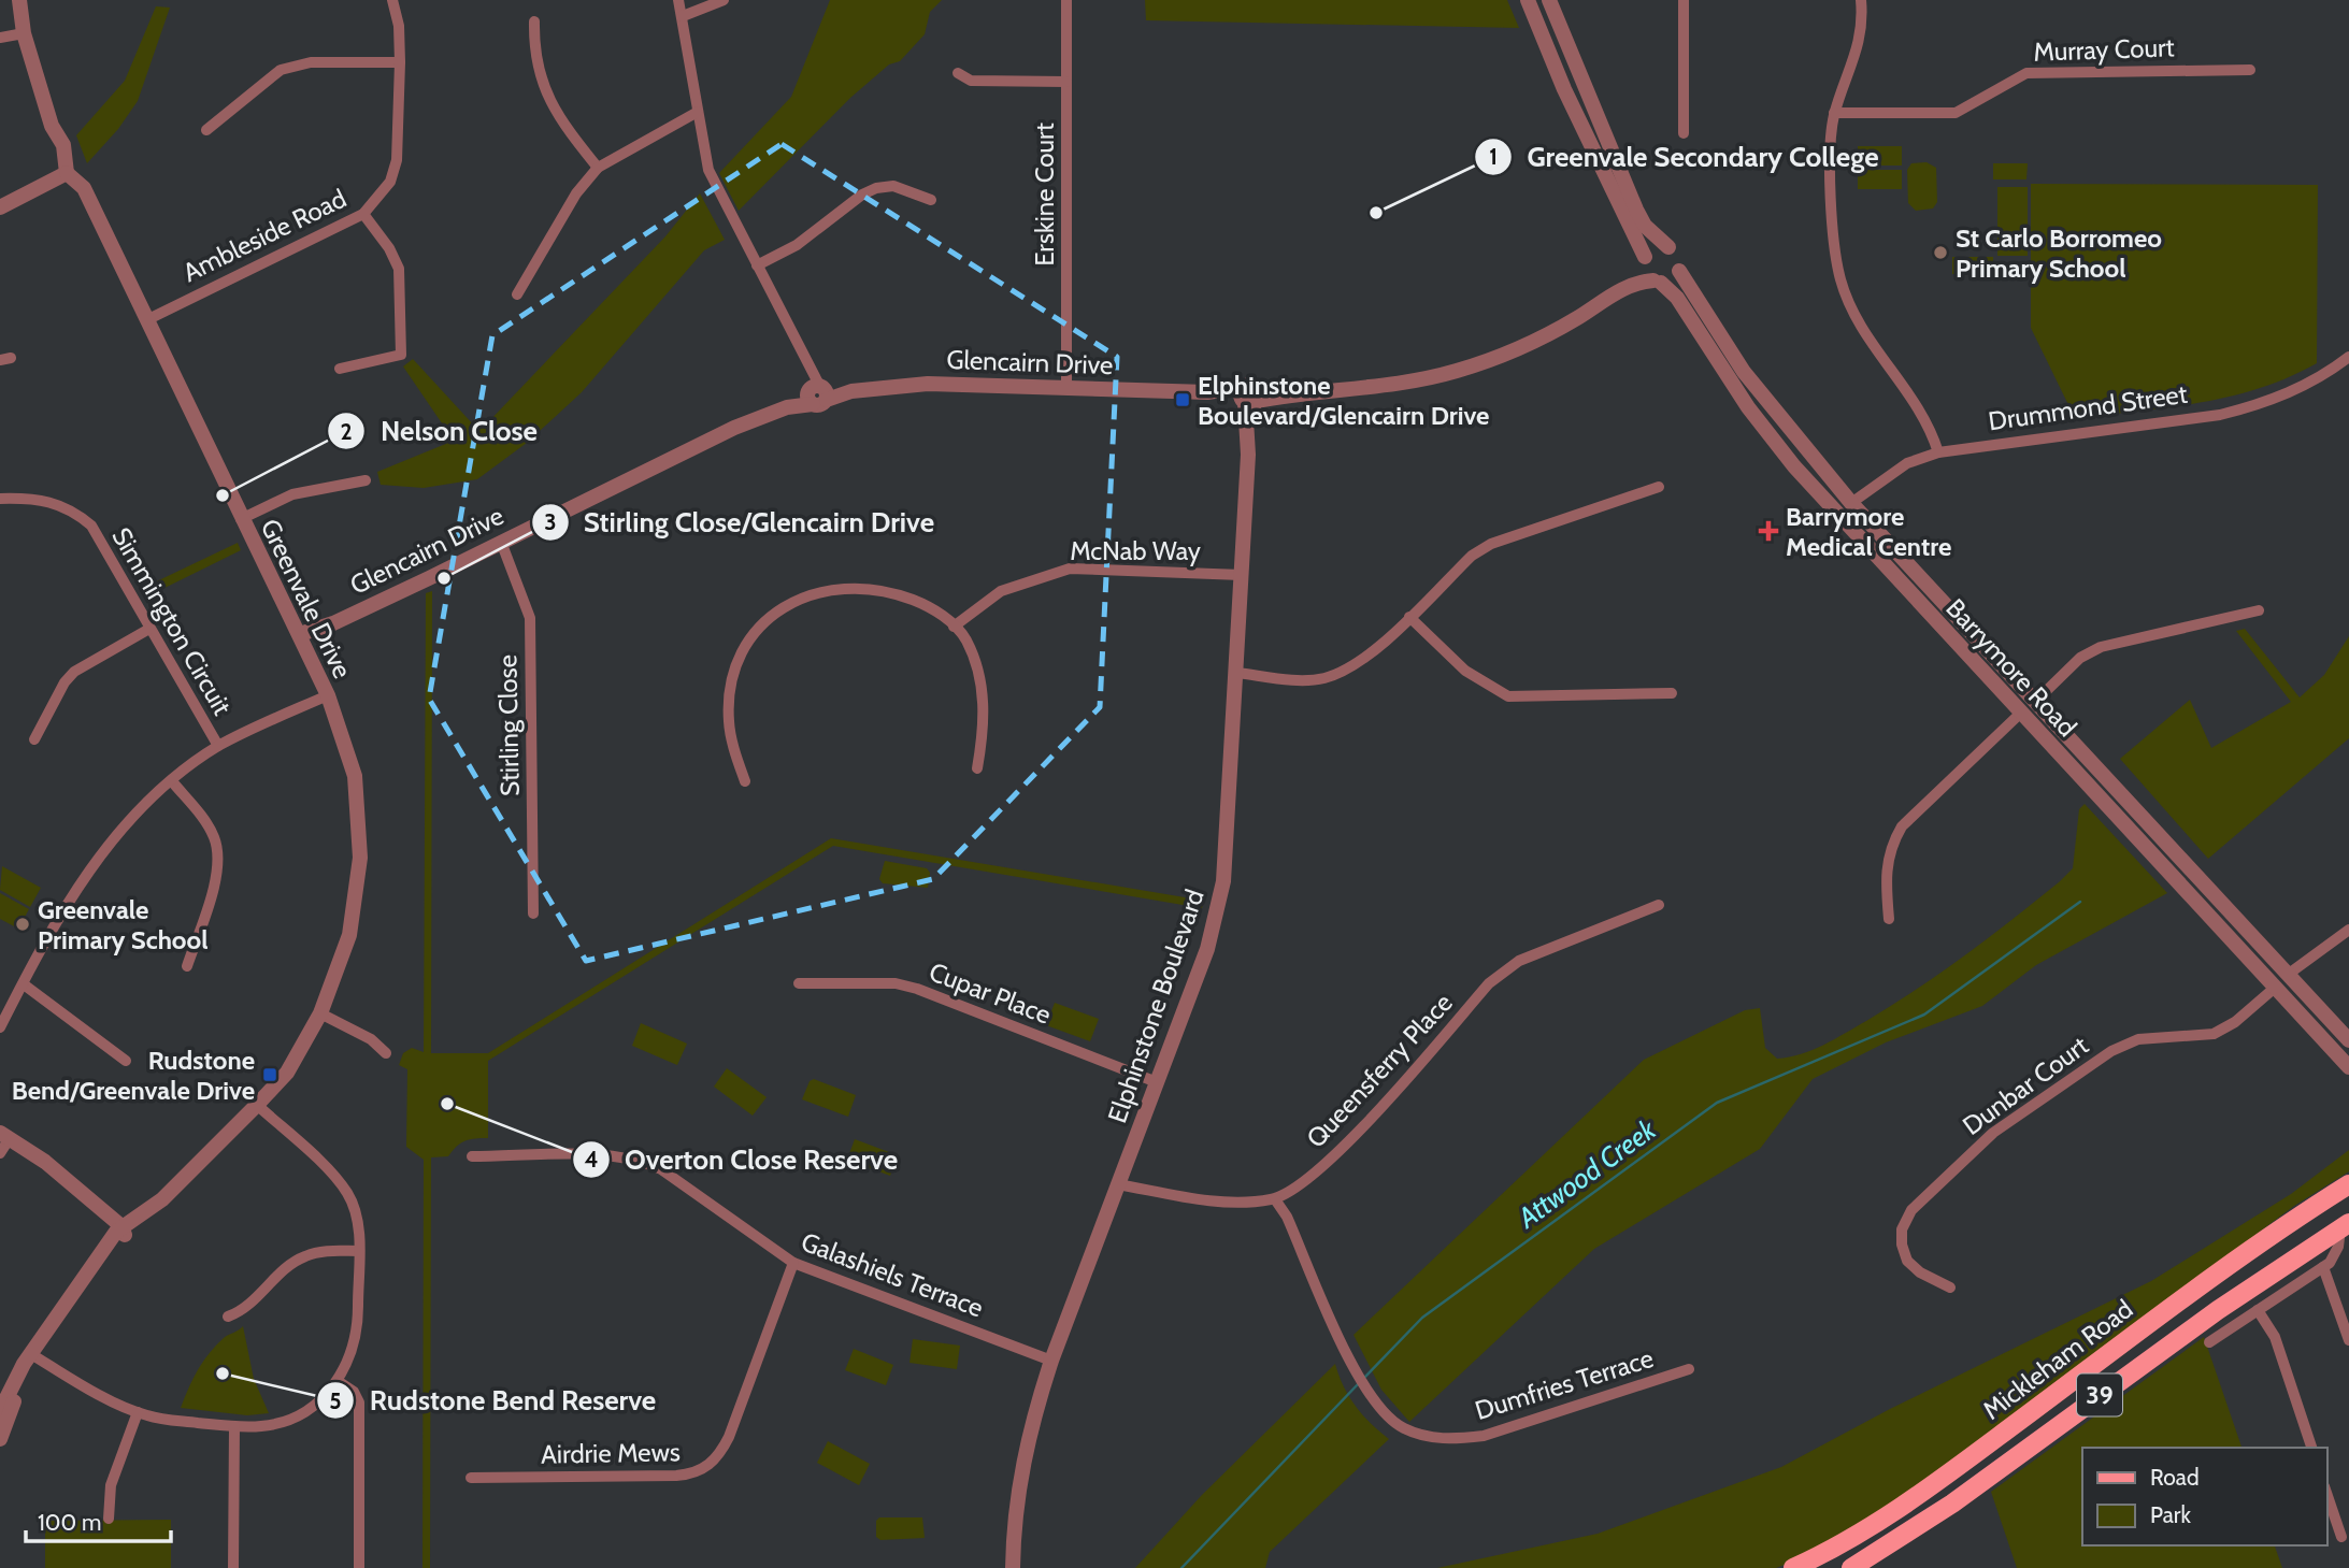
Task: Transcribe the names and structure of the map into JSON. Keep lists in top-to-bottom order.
{
  "streets": {
    "main road": ["Mickleham Road", "39"],
    "street": [
      "Murray Court",
      "Erskine Court",
      "Ambleside Road",
      "Glencairn Drive",
      "Drummond Street",
      "McNab Way",
      "Greenvale Drive",
      "Simmington Circuit",
      "Barrymore Road",
      "Stirling Close",
      "Cupar Place",
      "Elphinstone Boulevard",
      "Queensferry Place",
      "Dunbar Court",
      "Galashiels Terrace",
      "Dumfries Terrace",
      "Airdrie Mews"
    ]
  },
  "crossings": [
    ["Erskine Court", "Glencairn Drive"],
    ["Ambleside Road", "Greenvale Drive"],
    ["Glencairn Drive", "Greenvale Drive"],
    ["Glencairn Drive", "Barrymore Road"],
    ["Glencairn Drive", "Stirling Close"],
    ["Glencairn Drive", "Elphinstone Boulevard"],
    ["Drummond Street", "Barrymore Road"],
    ["McNab Way", "Elphinstone Boulevard"],
    ["Barrymore Road", "Dunbar Court"],
    ["Cupar Place", "Elphinstone Boulevard"],
    ["Elphinstone Boulevard", "Galashiels Terrace"],
    ["Queensferry Place", "Dumfries Terrace"],
    ["Galashiels Terrace", "Airdrie Mews"]
  ],
  "water": ["Attwood Creek"],
  "places": {
    "other": [
      "Greenvale Secondary College",
      "St Carlo Borromeo Primary School",
      "Nelson Close",
      "Stirling Close/Glencairn Drive",
      "Greenvale Primary School",
      "Overton Close Reserve",
      "Rudstone Bend Reserve"
    ],
    "transit": ["Elphinstone Boulevard/Glencairn Drive", "Rudstone Bend/Greenvale Drive"],
    "health": ["Barrymore Medical Centre"]
  },
  "legend": ["Road", "Park"],
  "scale_bar": "100 m"
}
